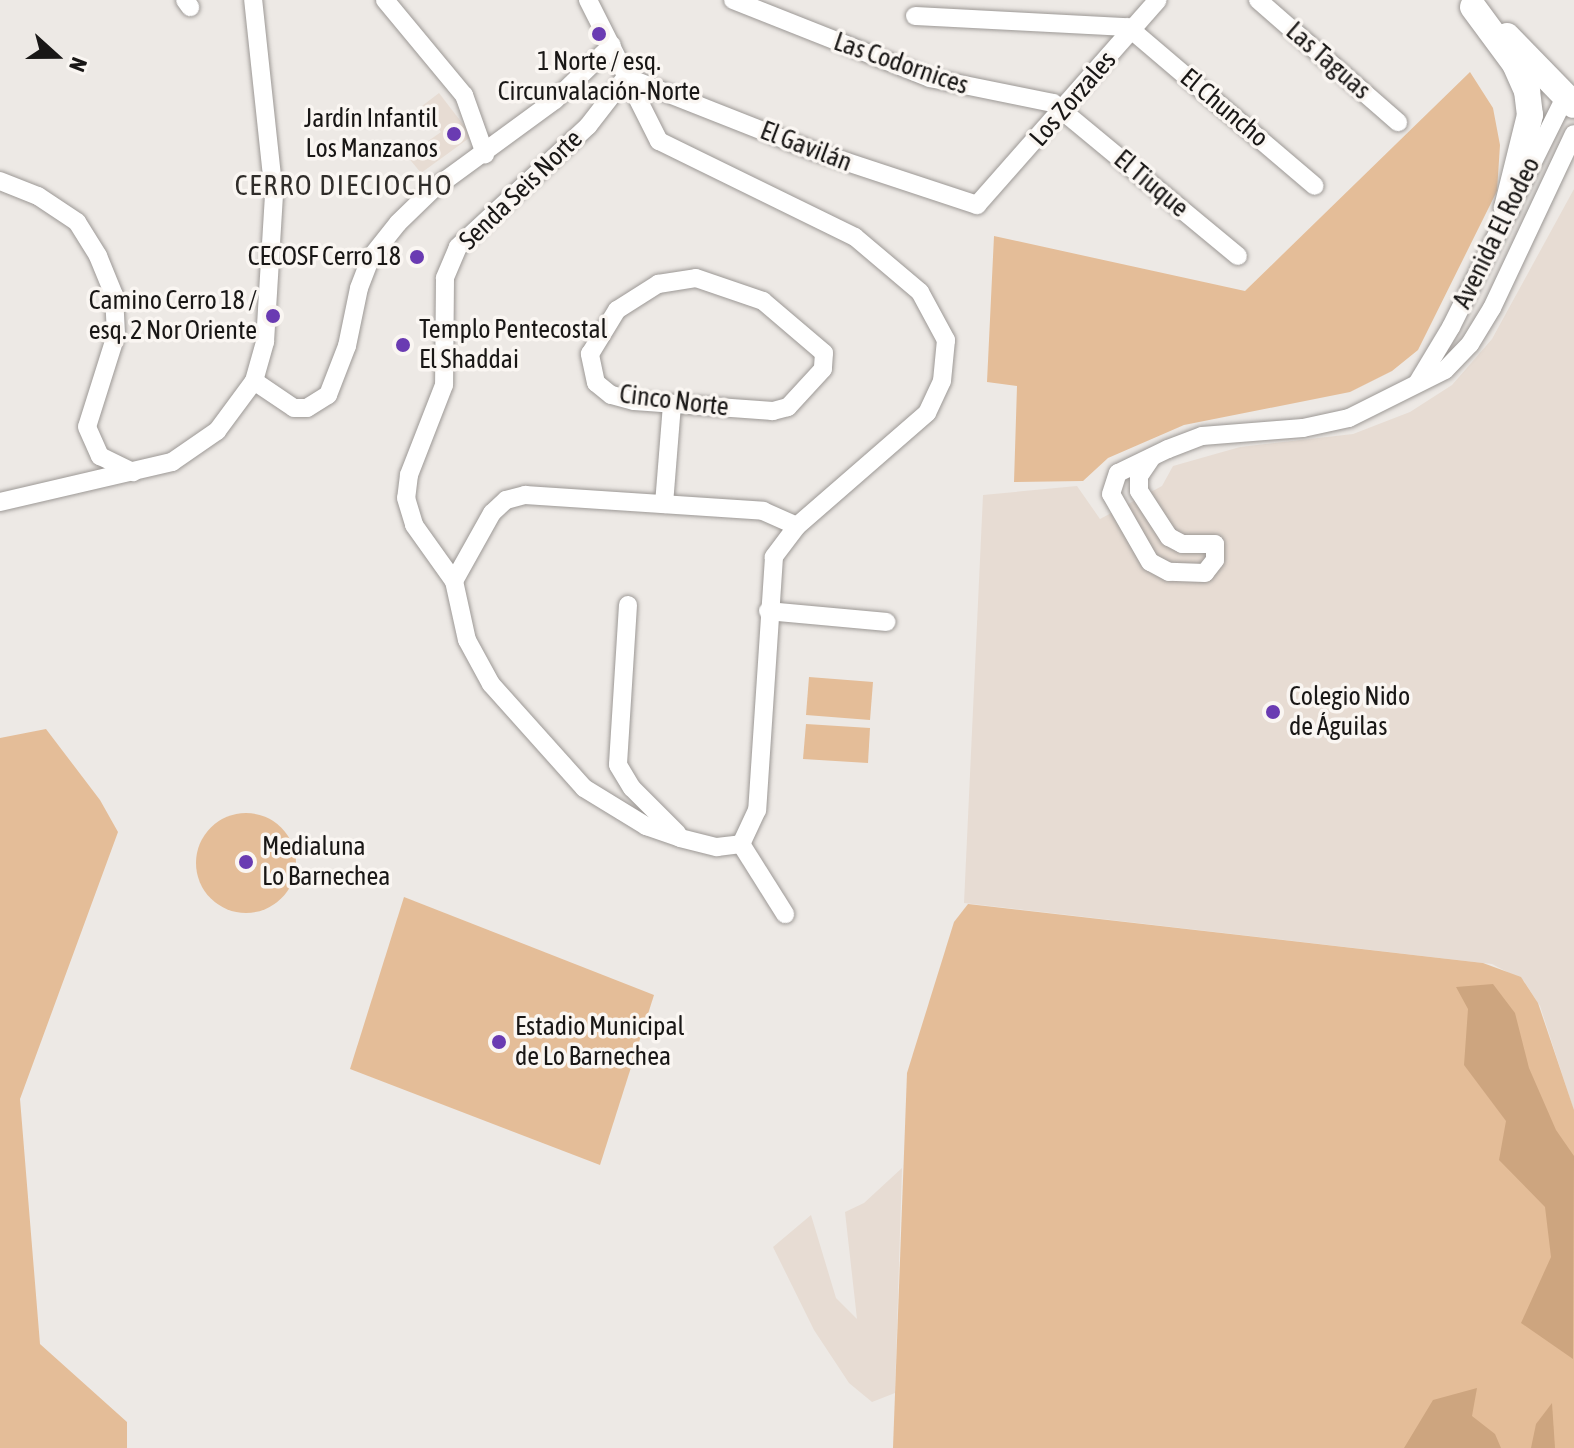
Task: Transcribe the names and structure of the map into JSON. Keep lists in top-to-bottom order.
{
  "streets": {
    "street": [
      "Las Taguas",
      "Las Codornices",
      "Los Zorzales",
      "El Chuncho",
      "El Gavilán",
      "El Tiuque",
      "Senda Seis Norte",
      "Avenida El Rodeo",
      "Cinco Norte"
    ]
  },
  "crossings": [
    ["Las Codornices", "Los Zorzales"],
    ["Las Codornices", "El Chuncho"],
    ["Las Codornices", "El Tiuque"],
    ["Los Zorzales", "El Chuncho"],
    ["Los Zorzales", "El Gavilán"],
    ["Los Zorzales", "El Tiuque"],
    ["El Gavilán", "Senda Seis Norte"]
  ],
  "districts": ["CERRO DIECIOCHO"],
  "places": [
    "1 Norte / esq. Circunvalación-Norte",
    "Jardín Infantil Los Manzanos",
    "CECOSF Cerro 18",
    "Camino Cerro 18 / esq. 2 Nor Oriente",
    "Templo Pentecostal El Shaddai",
    "Colegio Nido de Águilas",
    "Medialuna Lo Barnechea",
    "Estadio Municipal de Lo Barnechea"
  ],
  "north": "right"
}
